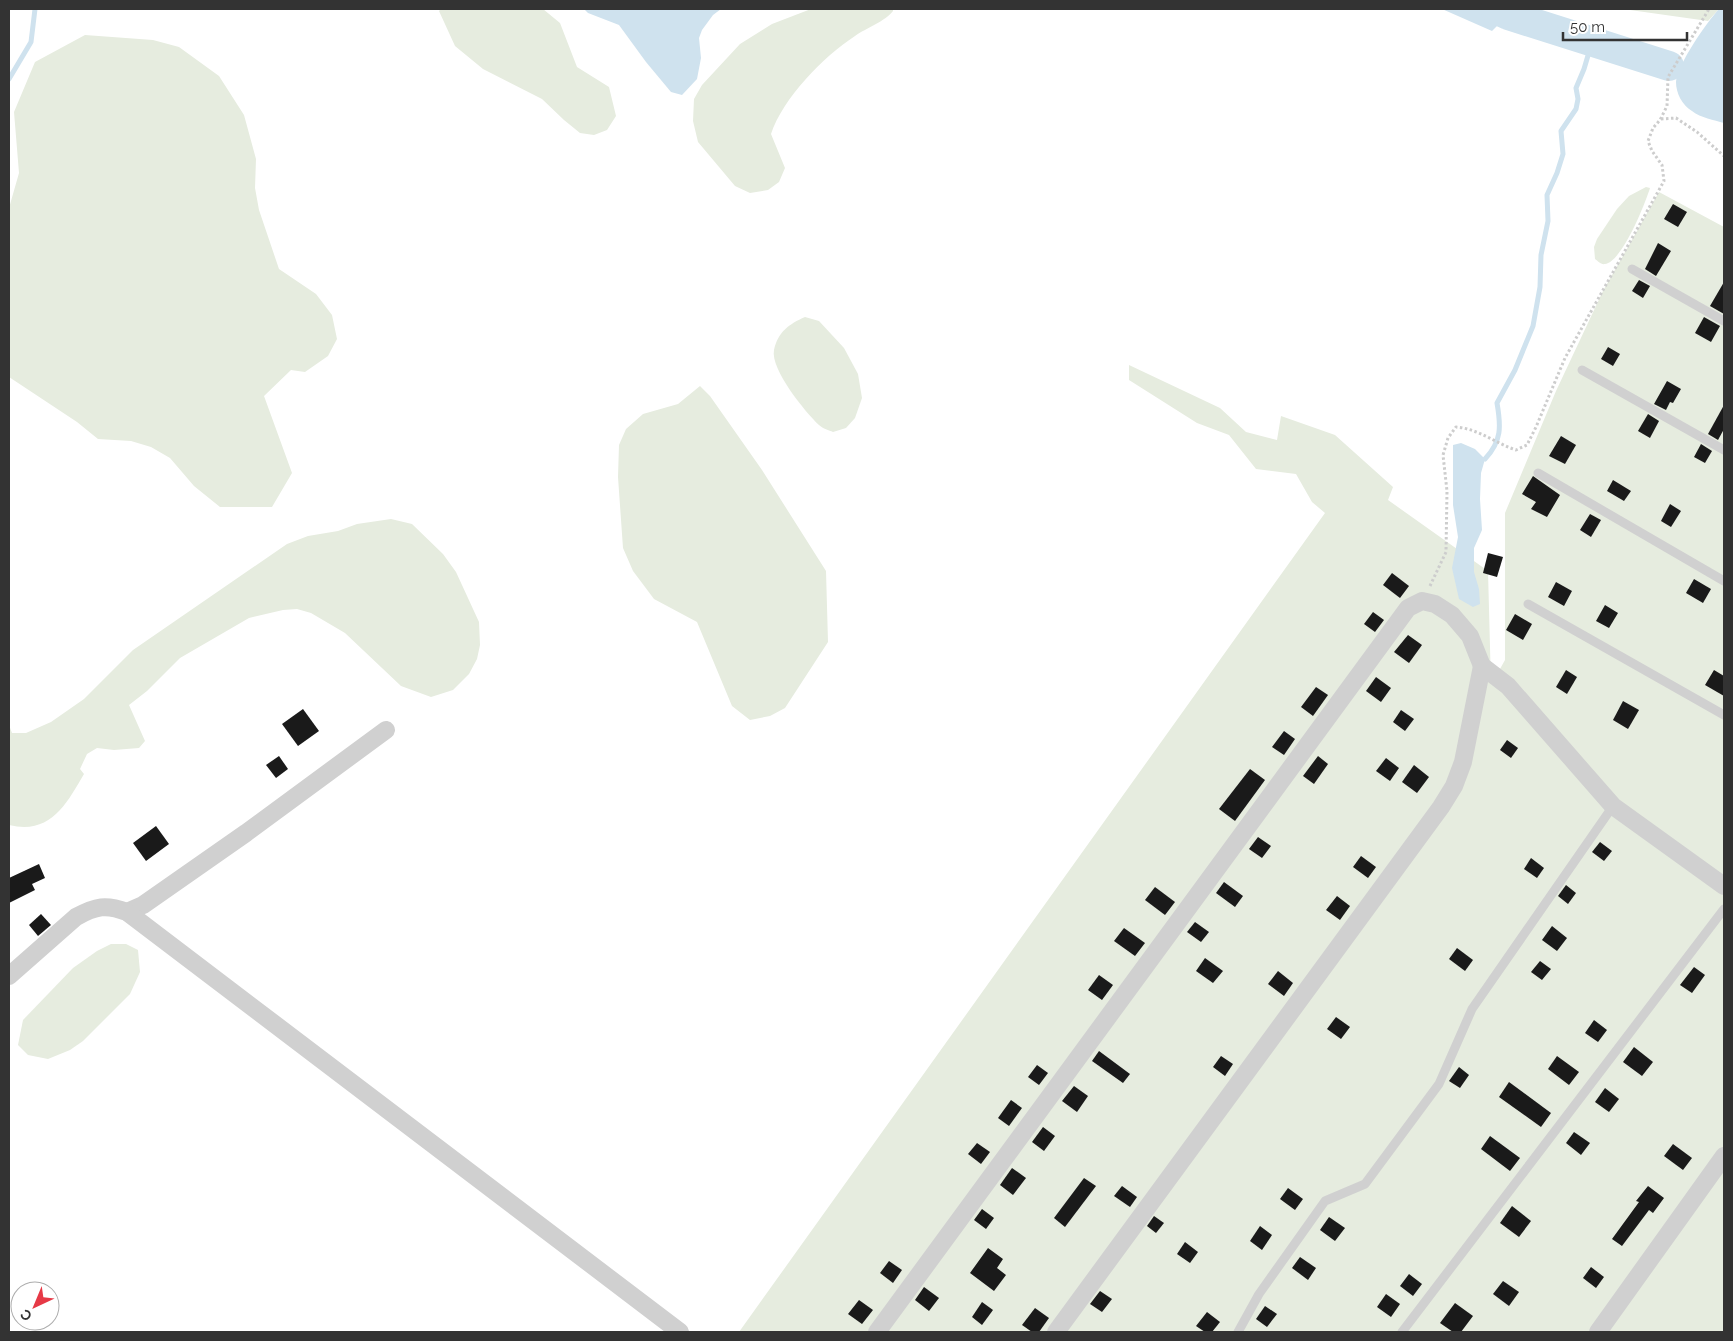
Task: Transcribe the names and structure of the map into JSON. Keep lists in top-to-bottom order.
{
  "scale_bar": "50 m",
  "north": "bottom left"
}
